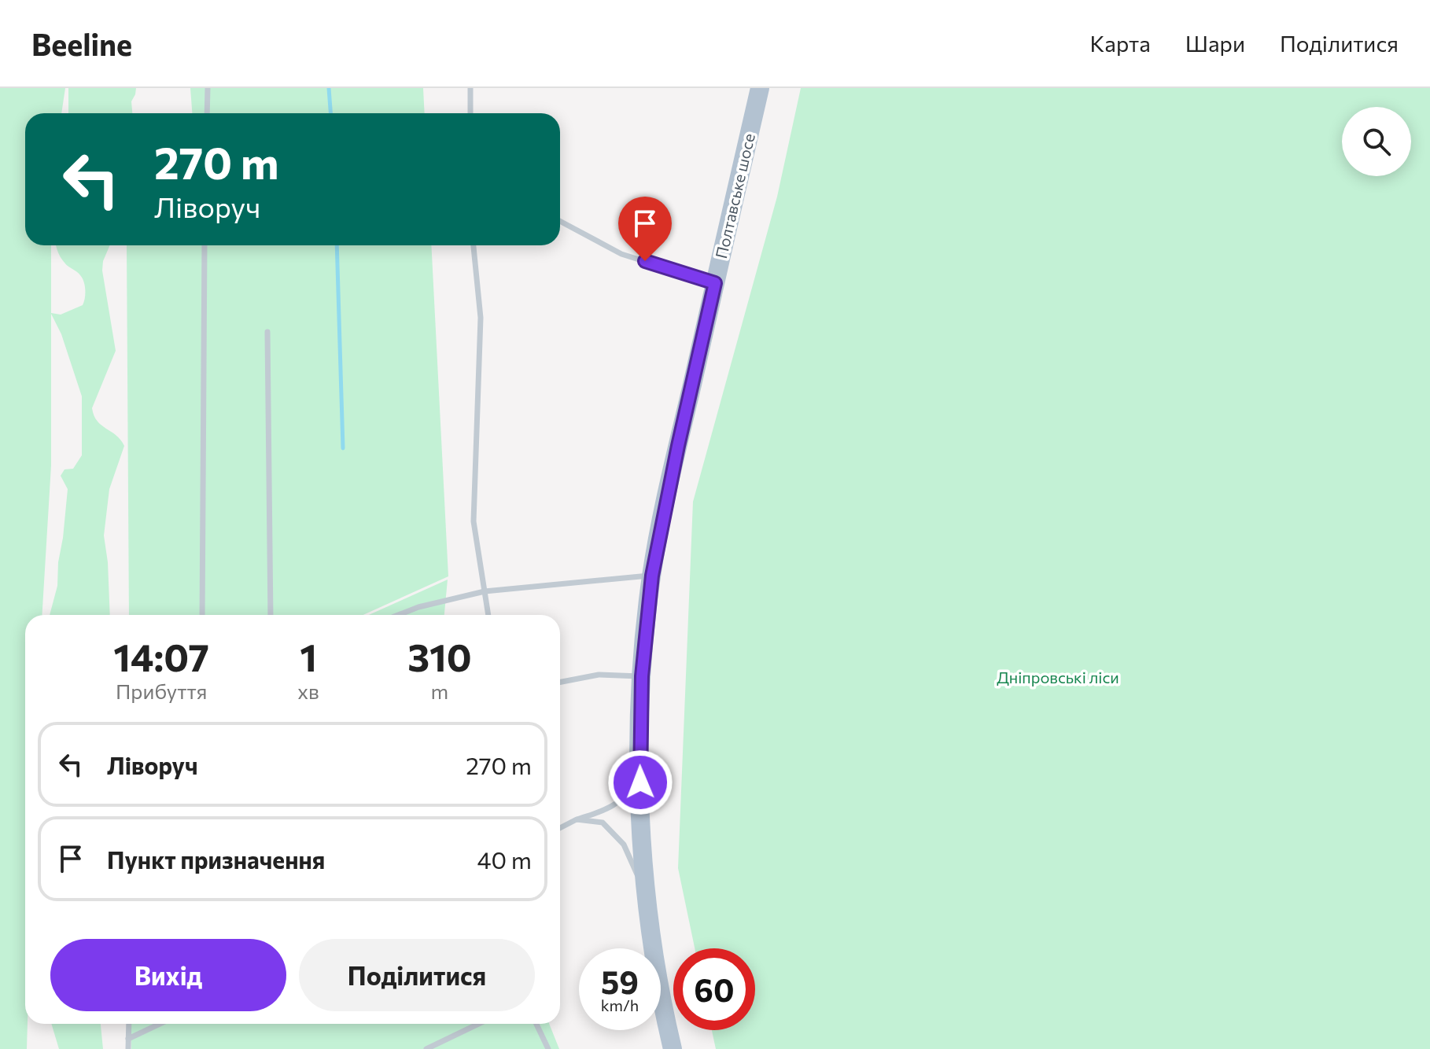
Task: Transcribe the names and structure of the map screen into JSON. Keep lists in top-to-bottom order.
{
  "streets": {
    "main road": ["Полтавське шосе"]
  },
  "parks": ["Дніпровські ліси"],
  "page": {
    "header": "Beeline",
    "nav": ["Карта", "Шари", "Поділитися"],
    "turn": ["270 m", "Ліворуч"],
    "eta": [
      "14:07",
      "Прибуття",
      "1",
      "хв",
      "310",
      "m"
    ],
    "list": [
      {
        "name": "Ліворуч",
        "value": "270 m"
      },
      {
        "name": "Пункт призначення",
        "value": "40 m"
      }
    ],
    "buttons": ["Вихід", "Поділитися"],
    "speed": "59 km/h",
    "limit": "60"
  }
}
